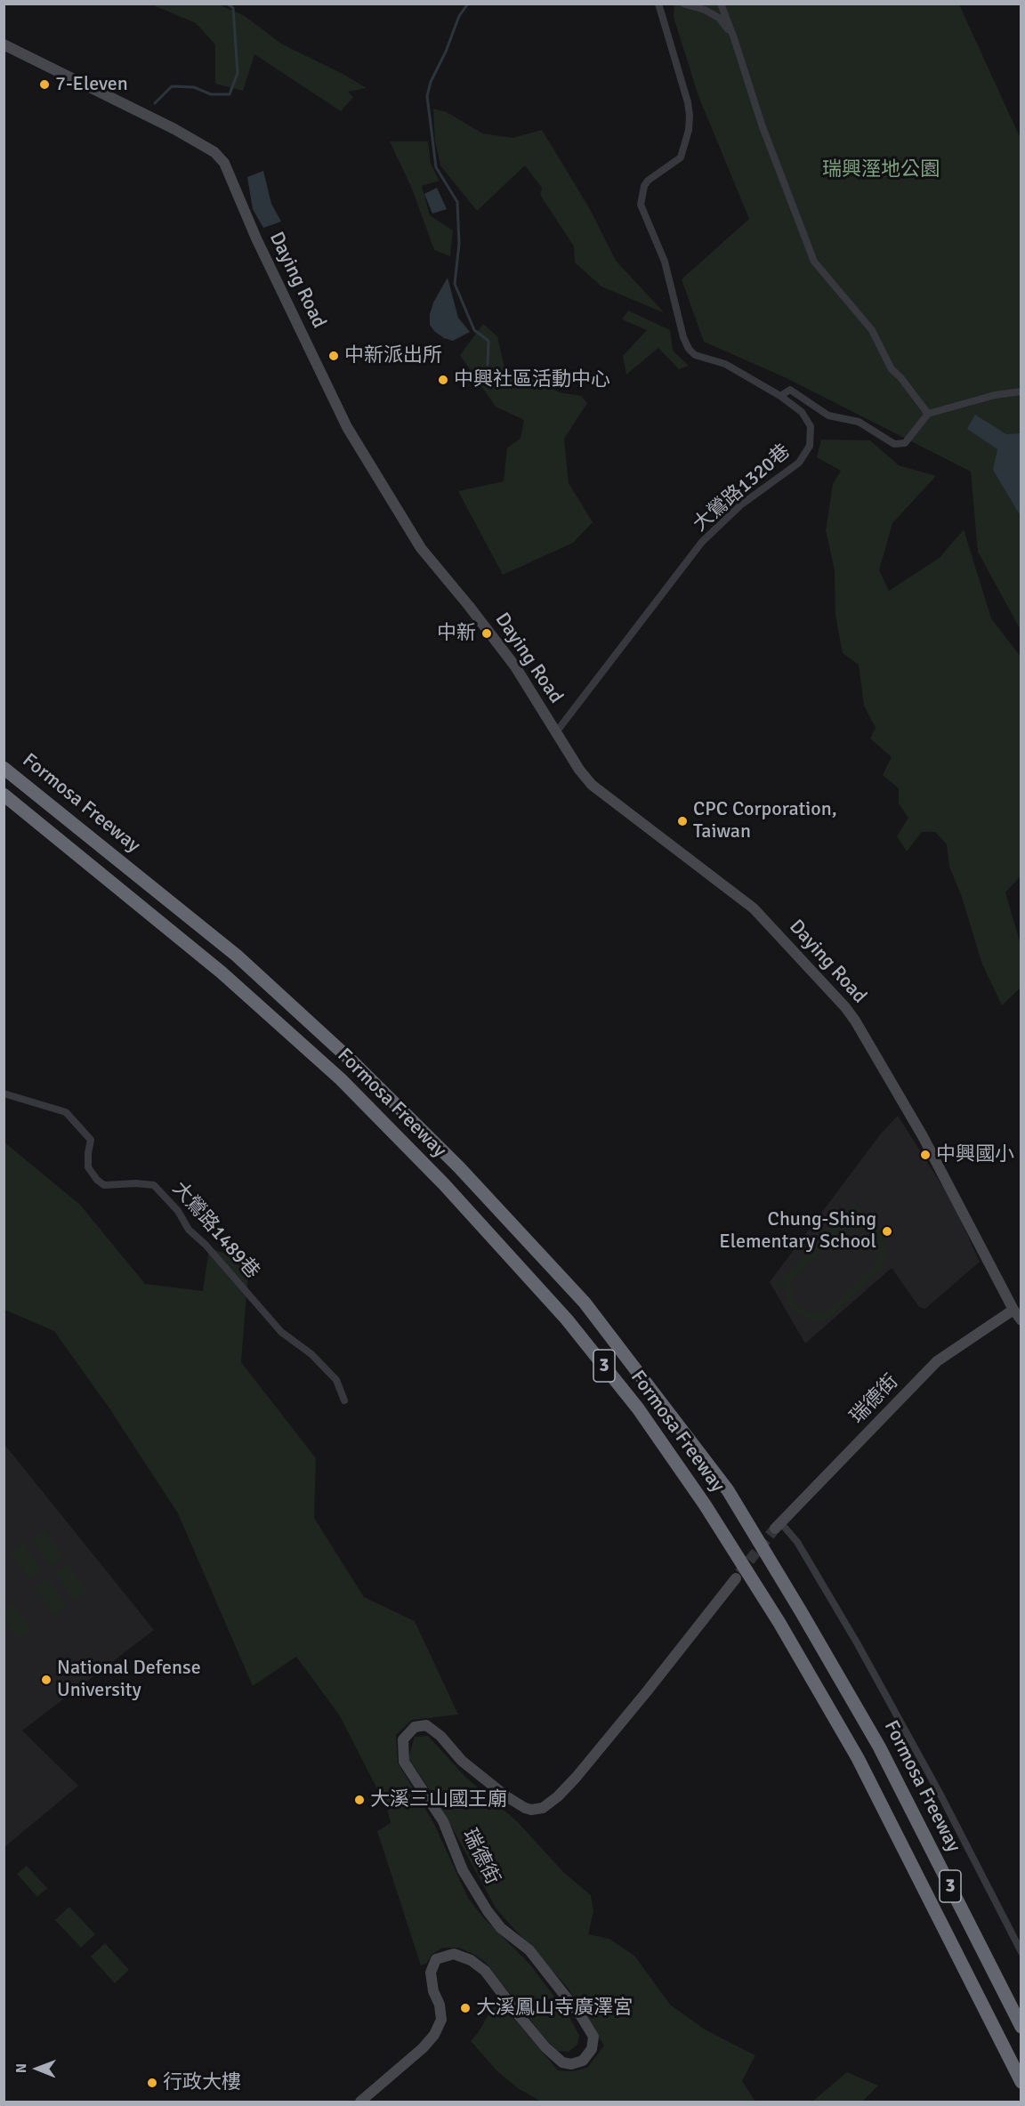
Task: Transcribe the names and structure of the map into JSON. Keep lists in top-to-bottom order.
{
  "streets": {
    "highway": ["Formosa Freeway", "3"],
    "street": [
      "Daying Road",
      "大鶯路1320巷",
      "大鶯路1489巷",
      "瑞德街"
    ]
  },
  "crossings": [
    ["Daying Road", "大鶯路1320巷"],
    ["Daying Road", "瑞德街"]
  ],
  "parks": ["瑞興溼地公園"],
  "places": [
    "7-Eleven",
    "中新派出所",
    "中興社區活動中心",
    "中新",
    "CPC Corporation, Taiwan",
    "中興國小",
    "Chung-Shing Elementary School",
    "National Defense University",
    "大溪三山國王廟",
    "大溪鳳山寺廣澤宮",
    "行政大樓"
  ],
  "north": "left"
}
